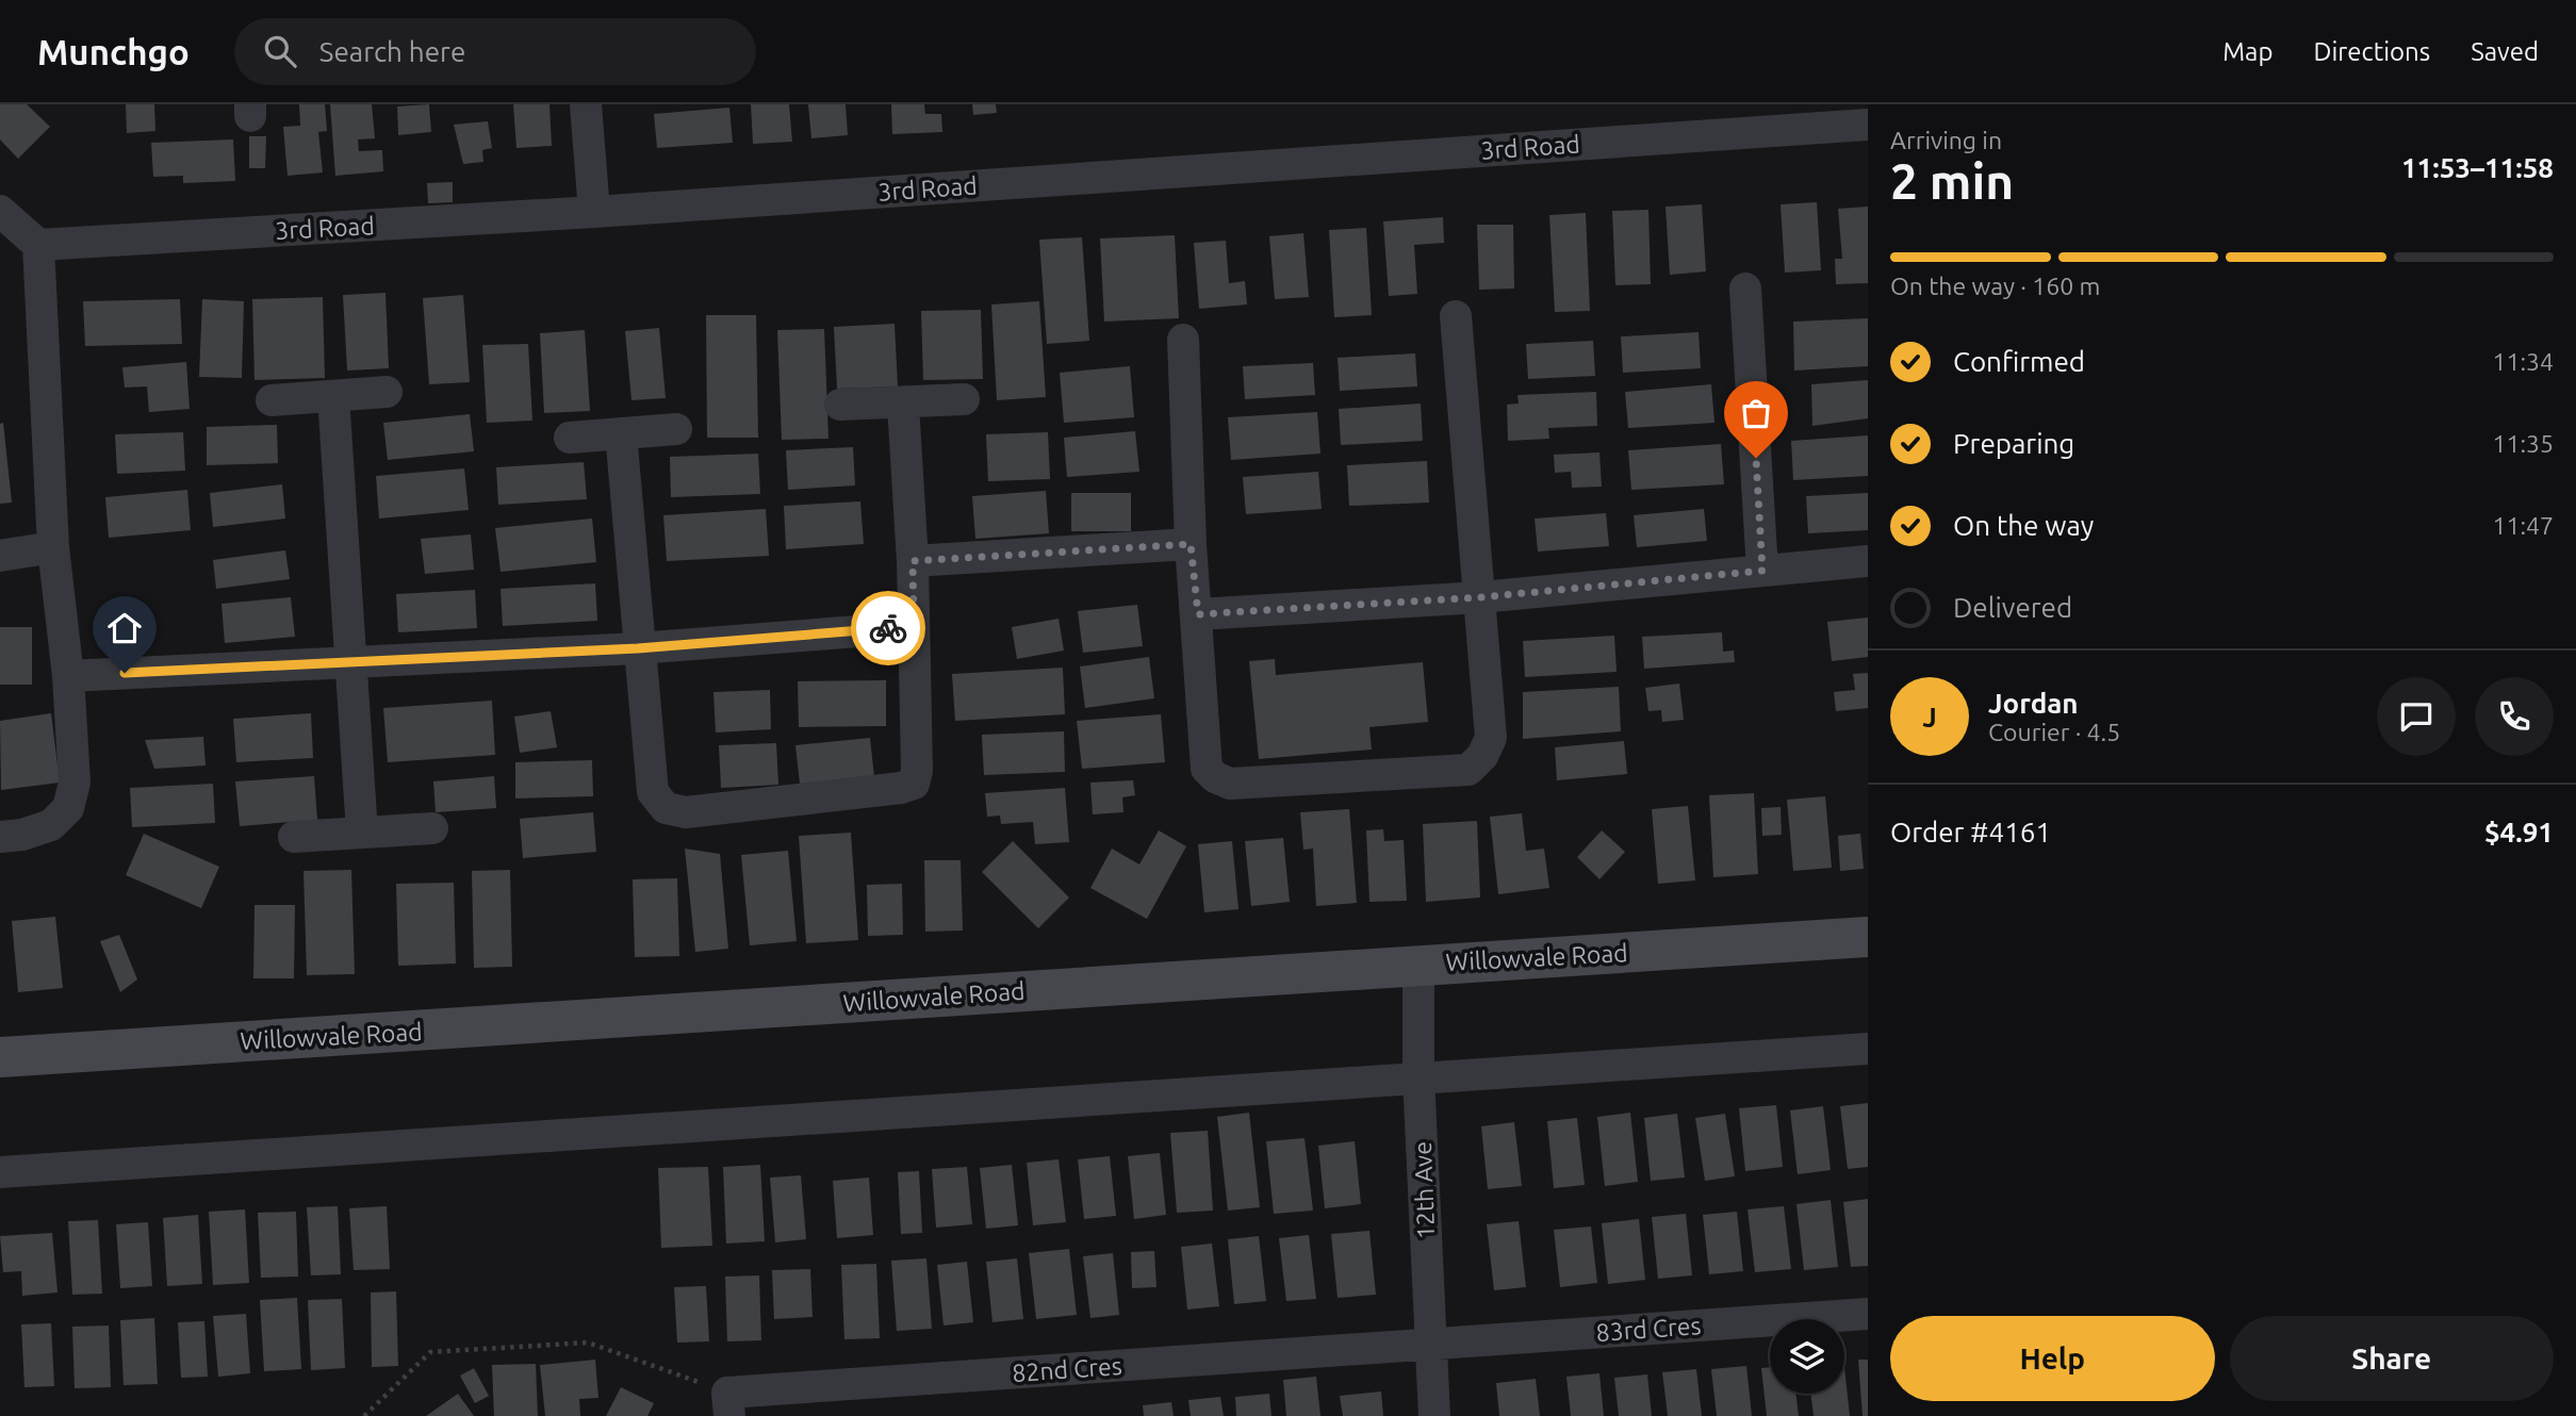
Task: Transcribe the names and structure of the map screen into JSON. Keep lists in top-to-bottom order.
{
  "streets": {
    "street": [
      "3rd Road",
      "Willowvale Road",
      "12th Ave",
      "83rd Cres",
      "82nd Cres"
    ]
  },
  "crossings": [
    ["Willowvale Road", "12th Ave"],
    ["12th Ave", "83rd Cres"],
    ["12th Ave", "82nd Cres"],
    ["83rd Cres", "82nd Cres"]
  ],
  "page": {
    "header": "Munchgo",
    "search": "Search here",
    "nav": ["Map", "Directions", "Saved"],
    "heading": ["2 min", "Arriving in", "11:53–11:58"],
    "panel": [
      "Jordan",
      "Courier · 4.5",
      "Order #4161",
      "$4.91"
    ],
    "bar": "On the way · 160 m",
    "list": [
      ["Confirmed", "11:34"],
      ["Preparing", "11:35"],
      ["On the way", "11:47"],
      "Delivered"
    ],
    "round": "J",
    "buttons": ["Help", "Share"]
  }
}
